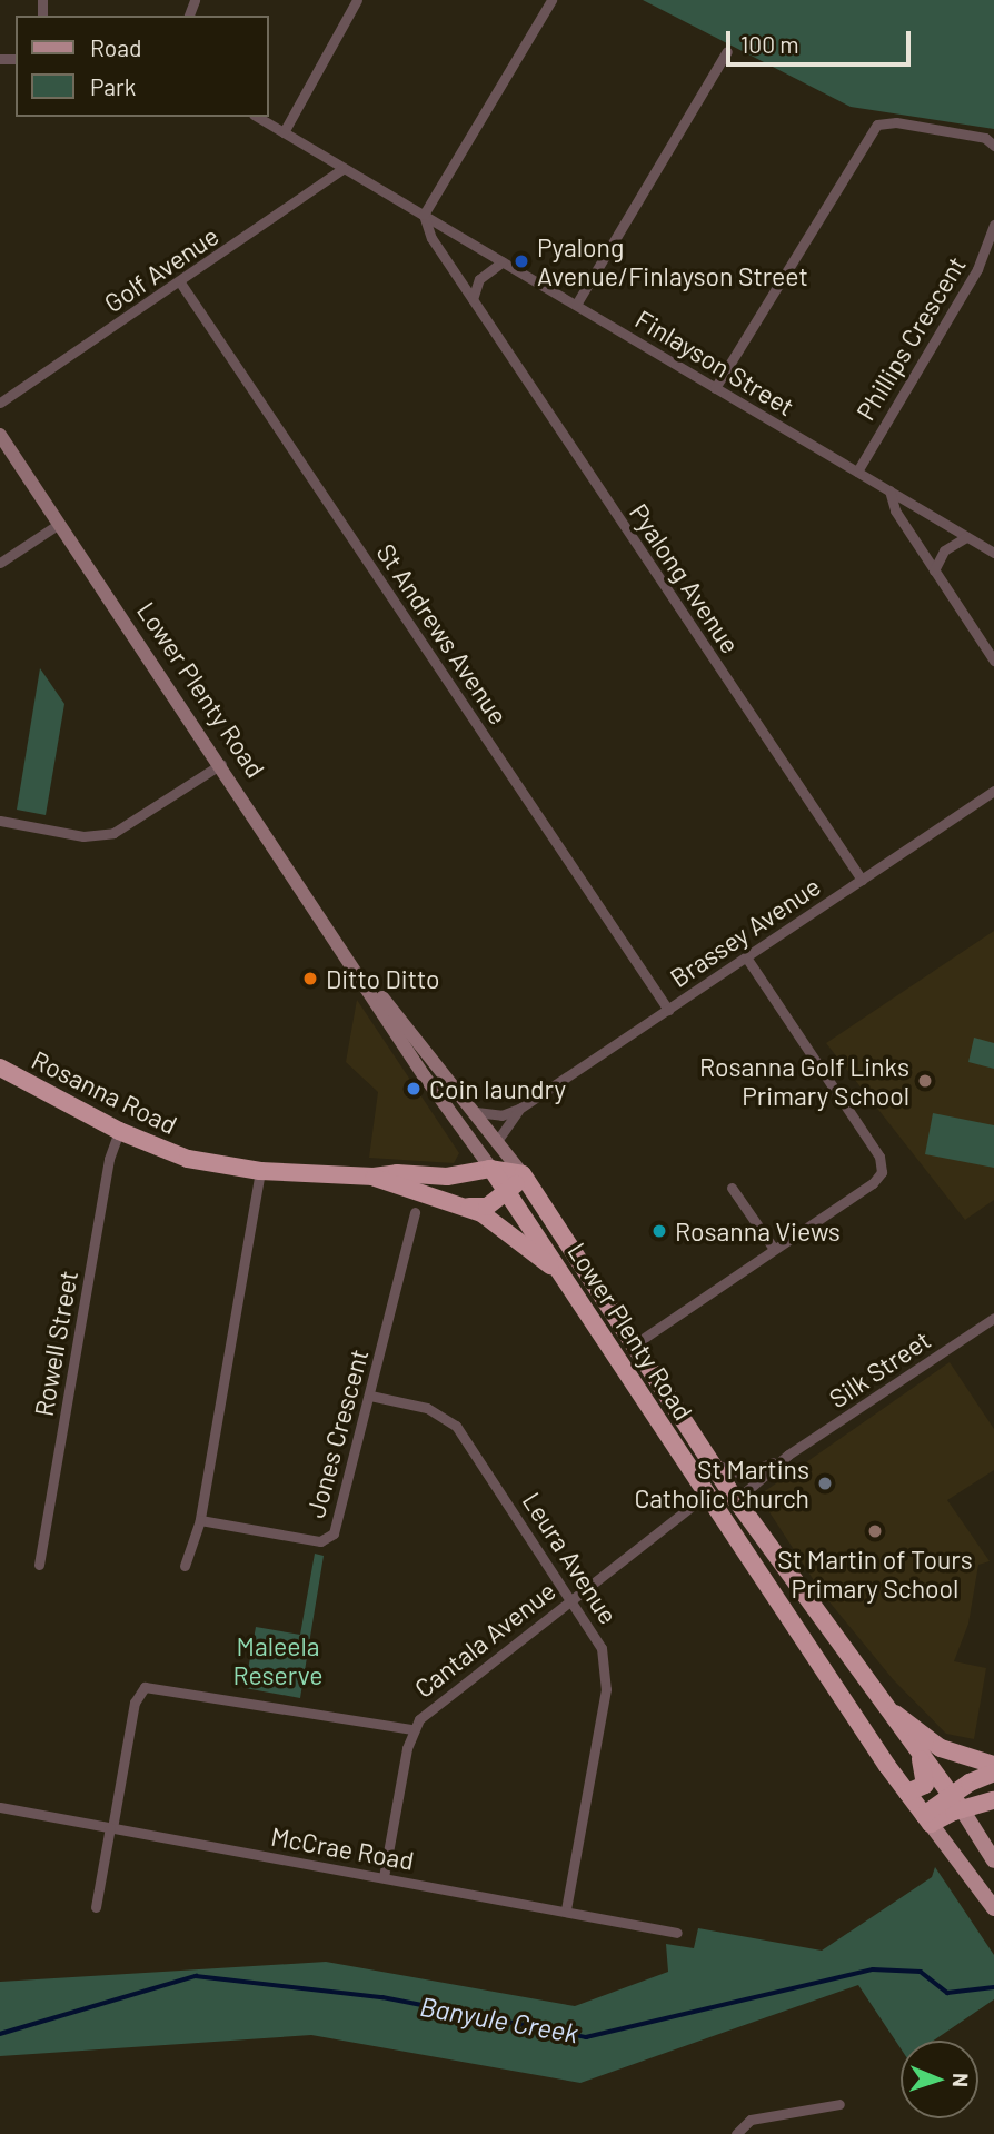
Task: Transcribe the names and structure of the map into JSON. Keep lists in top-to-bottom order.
{
  "streets": {
    "highway": ["Lower Plenty Road", "Rosanna Road"],
    "street": [
      "Golf Avenue",
      "Phillips Crescent",
      "Finlayson Street",
      "Pyalong Avenue",
      "St Andrews Avenue",
      "Brassey Avenue",
      "Rowell Street",
      "Silk Street",
      "Jones Crescent",
      "Leura Avenue",
      "Cantala Avenue",
      "McCrae Road"
    ]
  },
  "crossings": [
    ["Golf Avenue", "Finlayson Street"],
    ["Golf Avenue", "St Andrews Avenue"],
    ["Phillips Crescent", "Finlayson Street"],
    ["Finlayson Street", "Pyalong Avenue"],
    ["Pyalong Avenue", "Brassey Avenue"],
    ["St Andrews Avenue", "Brassey Avenue"],
    ["Lower Plenty Road", "Brassey Avenue"],
    ["Lower Plenty Road", "Rosanna Road"],
    ["Lower Plenty Road", "Silk Street"],
    ["Lower Plenty Road", "Cantala Avenue"],
    ["Rosanna Road", "Rowell Street"],
    ["Jones Crescent", "Leura Avenue"],
    ["Leura Avenue", "Cantala Avenue"],
    ["Leura Avenue", "McCrae Road"],
    ["Cantala Avenue", "McCrae Road"]
  ],
  "water": ["Banyule Creek"],
  "parks": ["Maleela Reserve"],
  "places": [
    "Pyalong Avenue/Finlayson Street",
    "Ditto Ditto",
    "Rosanna Golf Links Primary School",
    "Coin laundry",
    "Rosanna Views",
    "St Martins Catholic Church",
    "St Martin of Tours Primary School"
  ],
  "legend": ["Road", "Park"],
  "scale_bar": "100 m",
  "north": "right"
}
